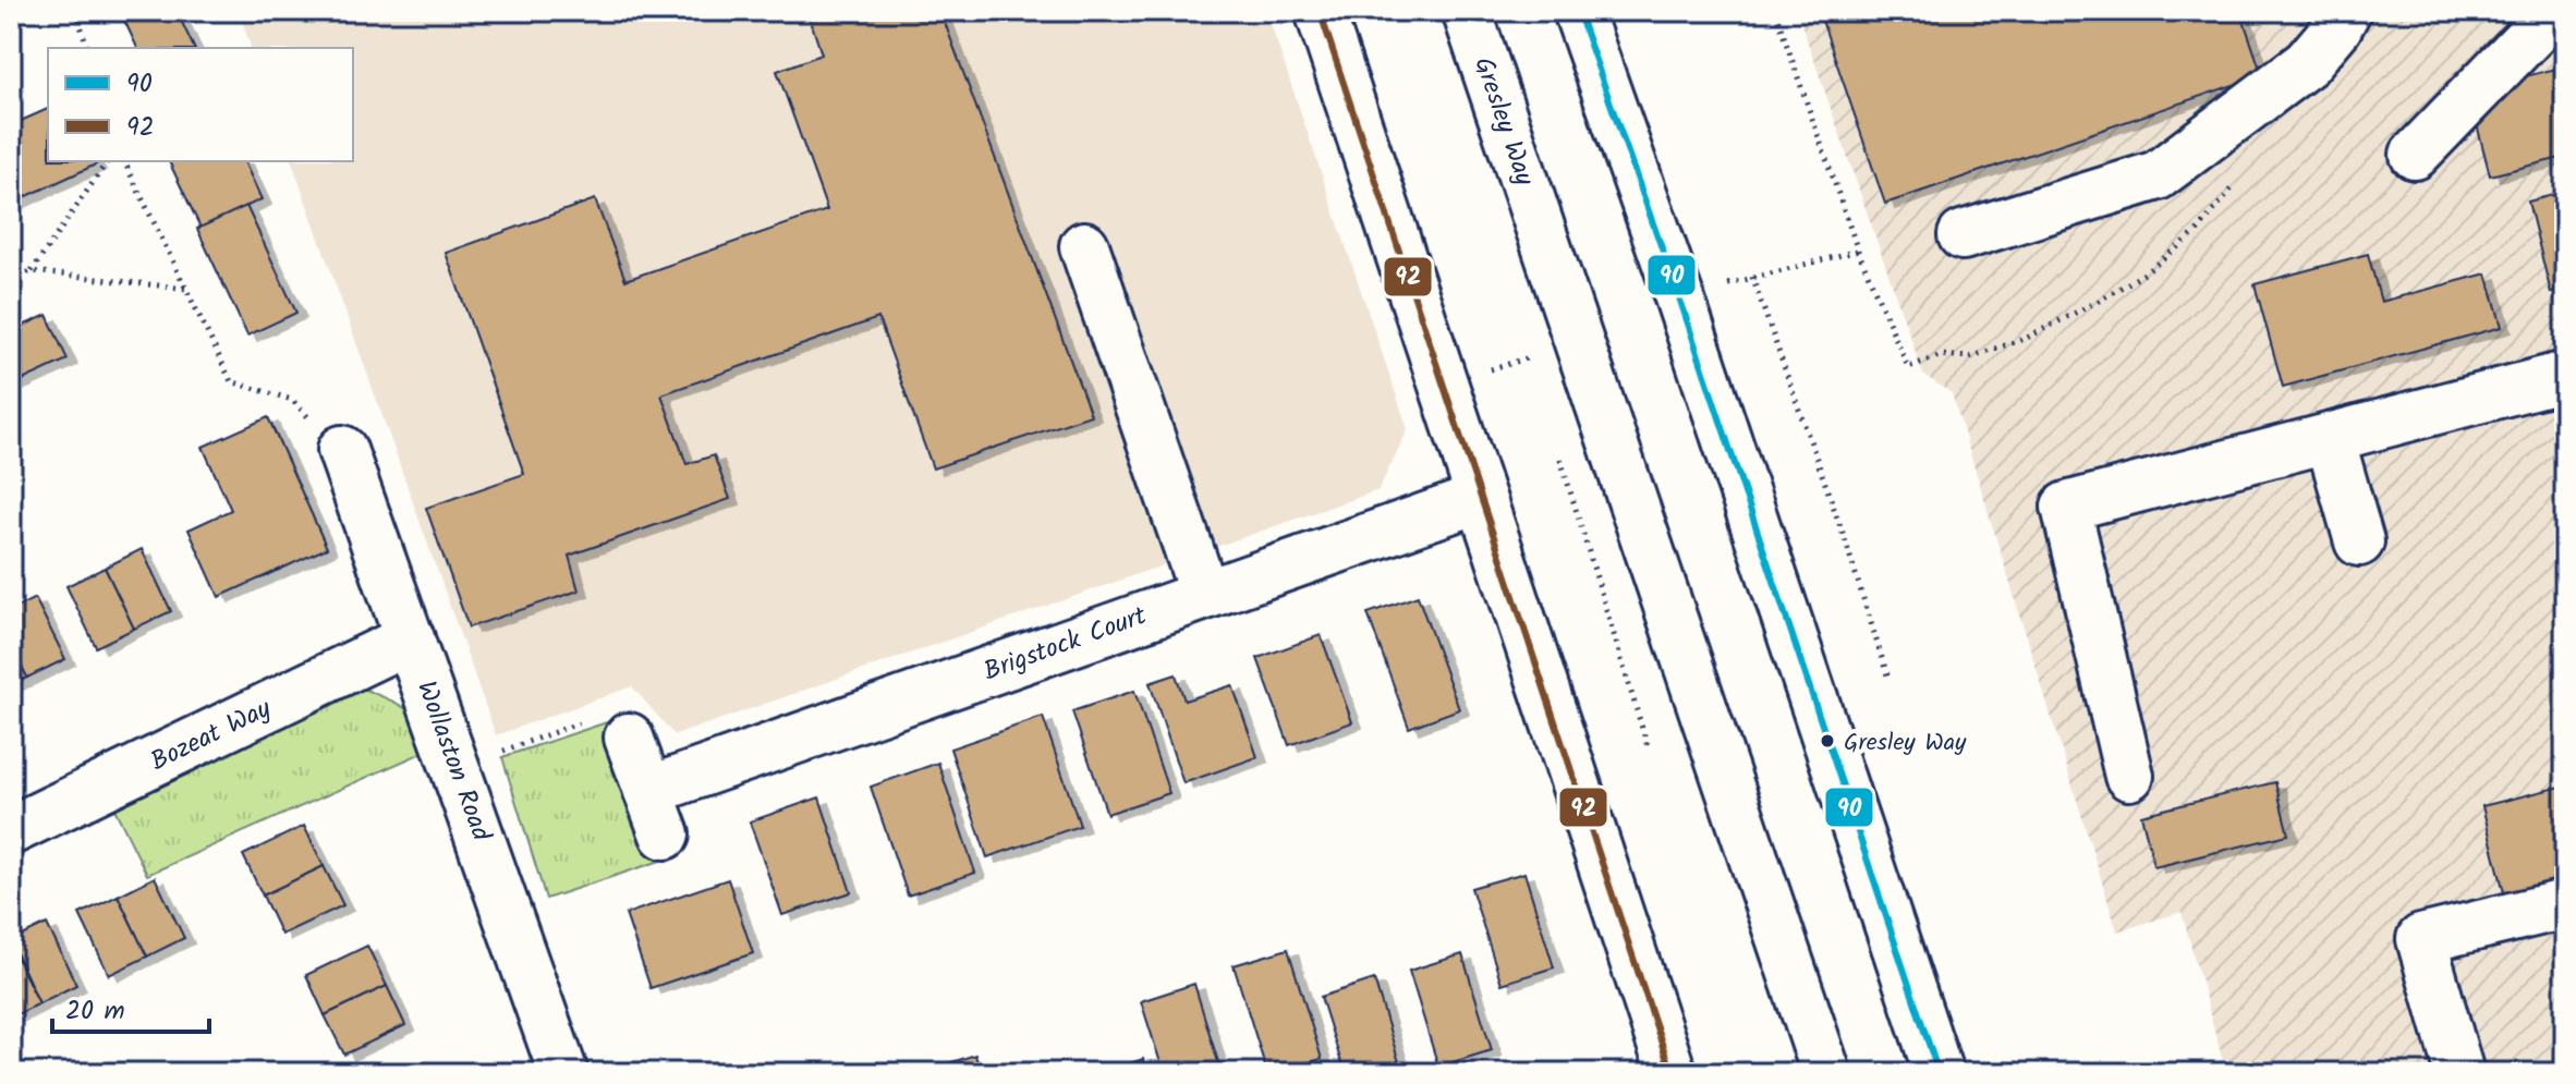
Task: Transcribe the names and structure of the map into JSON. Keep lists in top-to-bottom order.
{
  "streets": {
    "street": [
      "Gresley Way",
      "Brigstock Court",
      "Bozeat Way",
      "Wollaston Road"
    ]
  },
  "crossings": [
    ["Bozeat Way", "Wollaston Road"]
  ],
  "places": ["Gresley Way"],
  "lines": ["transit line 90", "transit line 92"],
  "legend": ["90", "92"],
  "scale_bar": "20 m"
}
